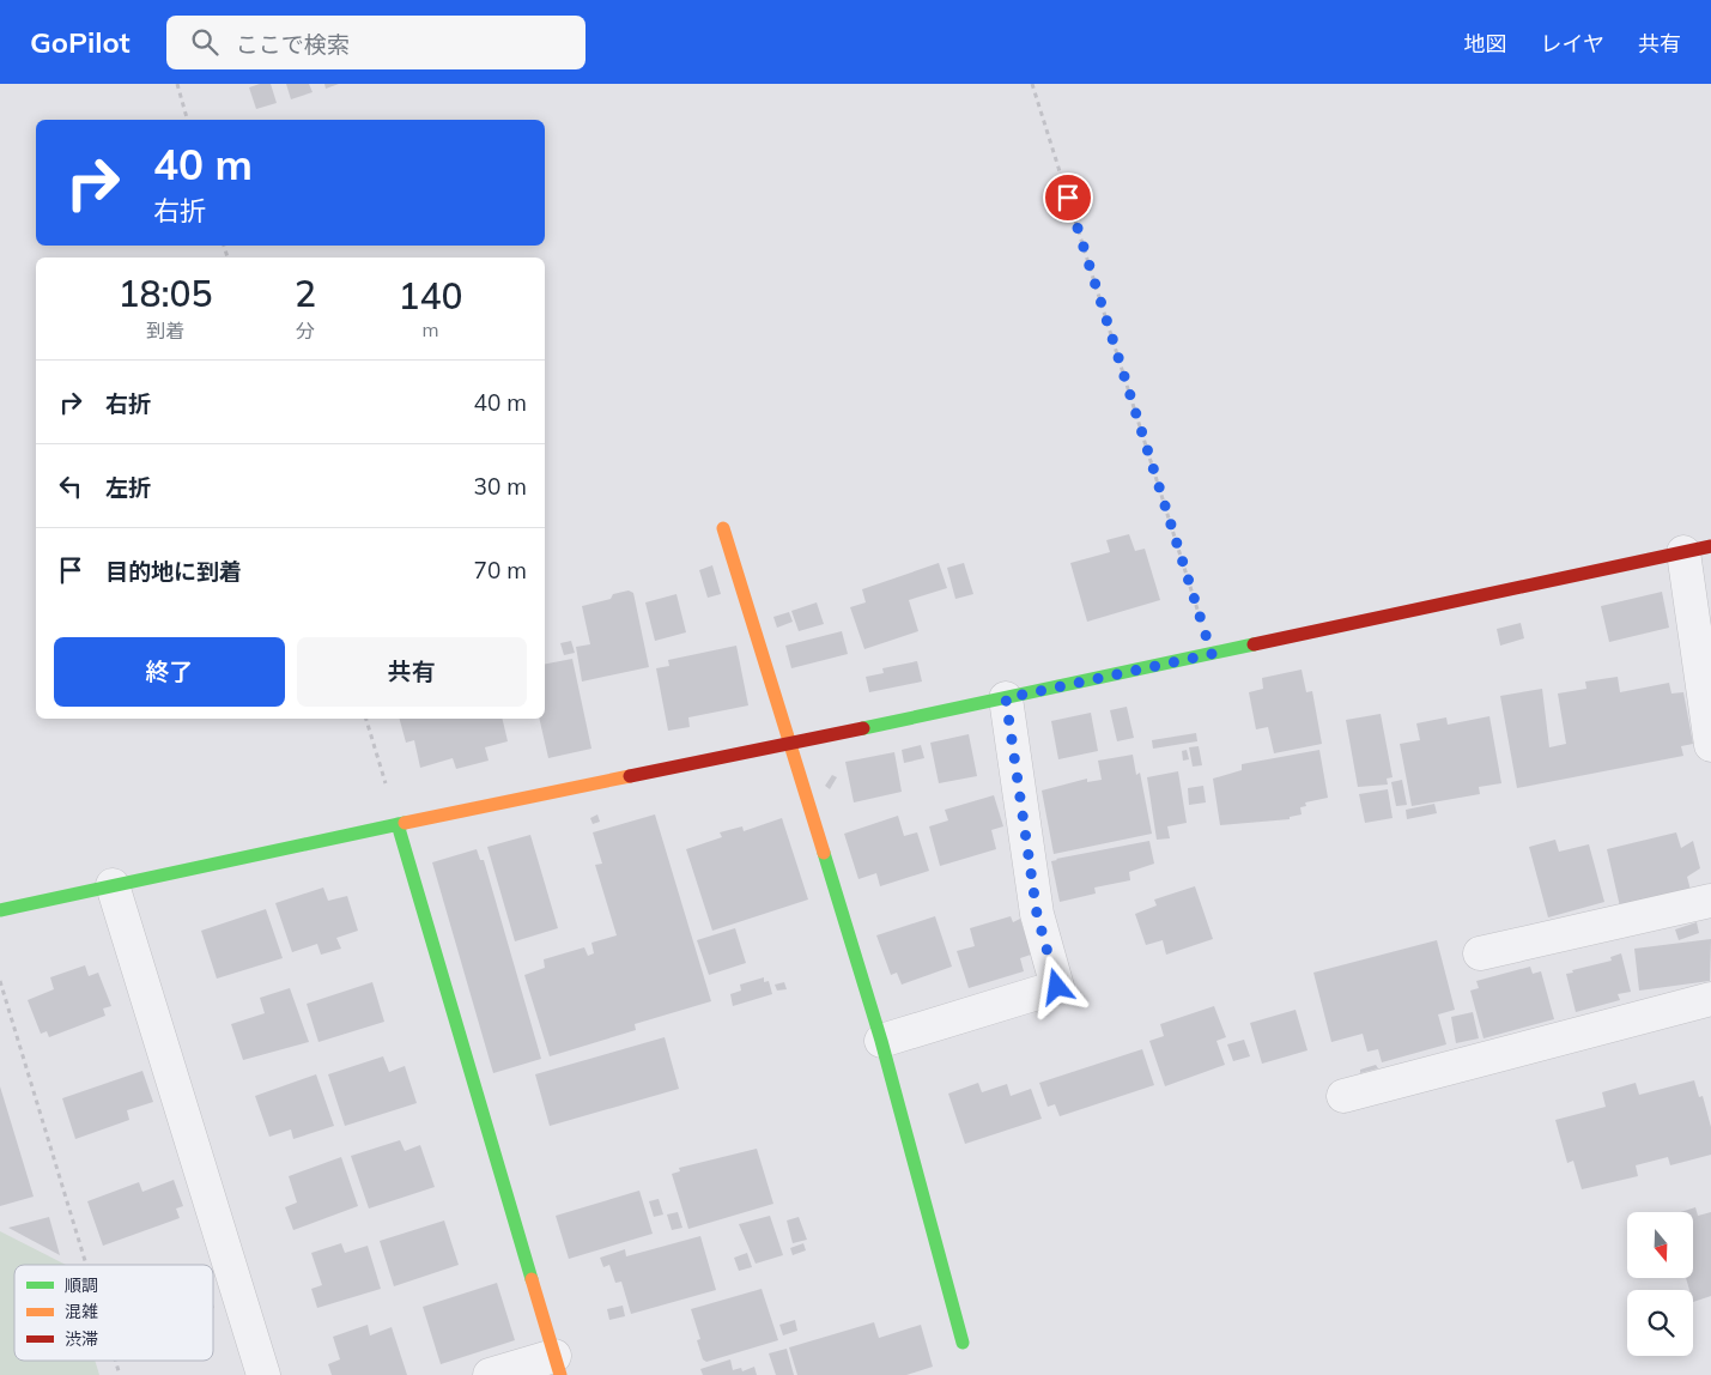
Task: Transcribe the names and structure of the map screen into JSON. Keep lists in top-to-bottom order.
{
  "legend": ["順調", "混雑", "渋滞"],
  "north": "bottom",
  "page": {
    "header": "GoPilot",
    "search": "ここで検索",
    "nav": ["地図", "レイヤ", "共有"],
    "turn": ["40 m", "右折"],
    "eta": [
      "18:05",
      "到着",
      "2",
      "分",
      "140",
      "m"
    ],
    "list": [
      {
        "name": "右折",
        "value": "40 m"
      },
      {
        "name": "左折",
        "value": "30 m"
      },
      {
        "name": "目的地に到着",
        "value": "70 m"
      }
    ],
    "buttons": ["終了", "共有"]
  }
}
